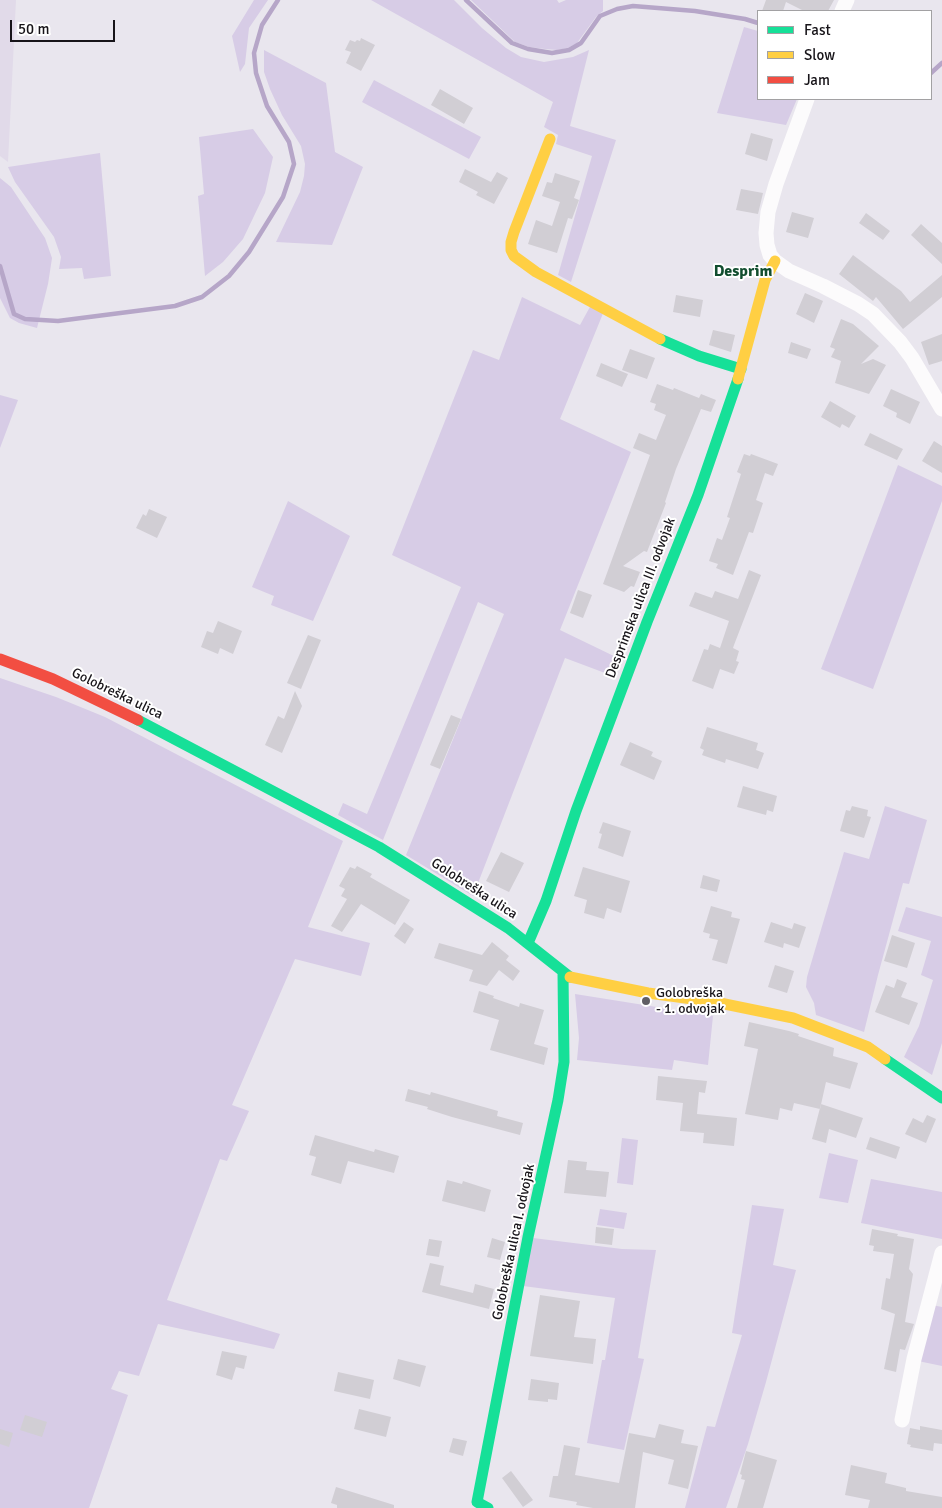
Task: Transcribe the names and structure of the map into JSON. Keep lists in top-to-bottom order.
{
  "streets": {
    "street": ["Desprimska ulica III. odvojak", "Golobreška ulica", "Golobreška ulica I. odvojak"]
  },
  "crossings": [
    ["Desprimska ulica III. odvojak", "Golobreška ulica"],
    ["Golobreška ulica", "Golobreška ulica I. odvojak"]
  ],
  "districts": ["Desprim"],
  "places": ["Golobreška - 1. odvojak"],
  "legend": ["Fast", "Slow", "Jam"],
  "scale_bar": "50 m"
}
